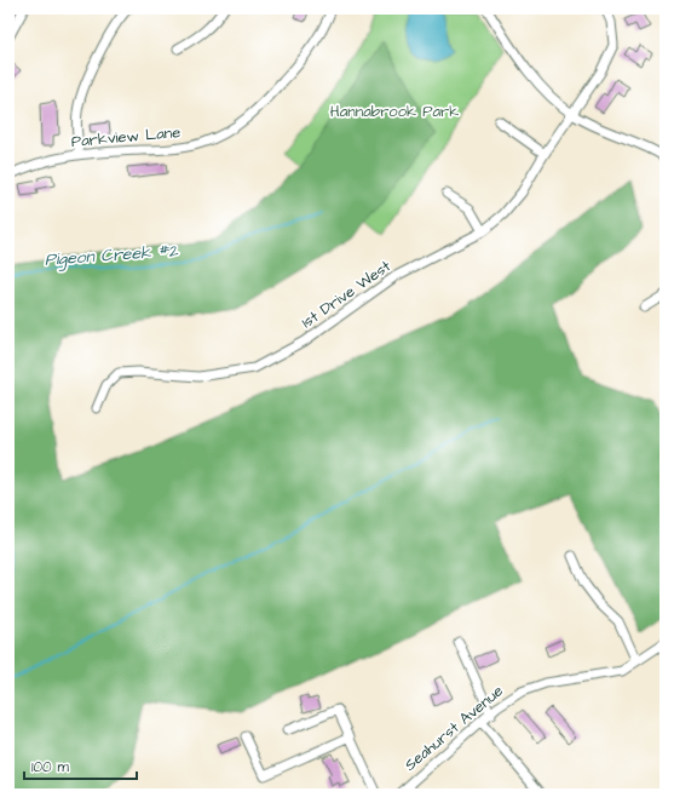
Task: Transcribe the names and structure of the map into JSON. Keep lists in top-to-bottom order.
{
  "streets": {
    "street": ["Parkview Lane", "1st Drive West", "Seahurst Avenue"]
  },
  "water": ["Pigeon Creek #2"],
  "parks": ["Hannabrook Park"],
  "scale_bar": "100 m"
}
